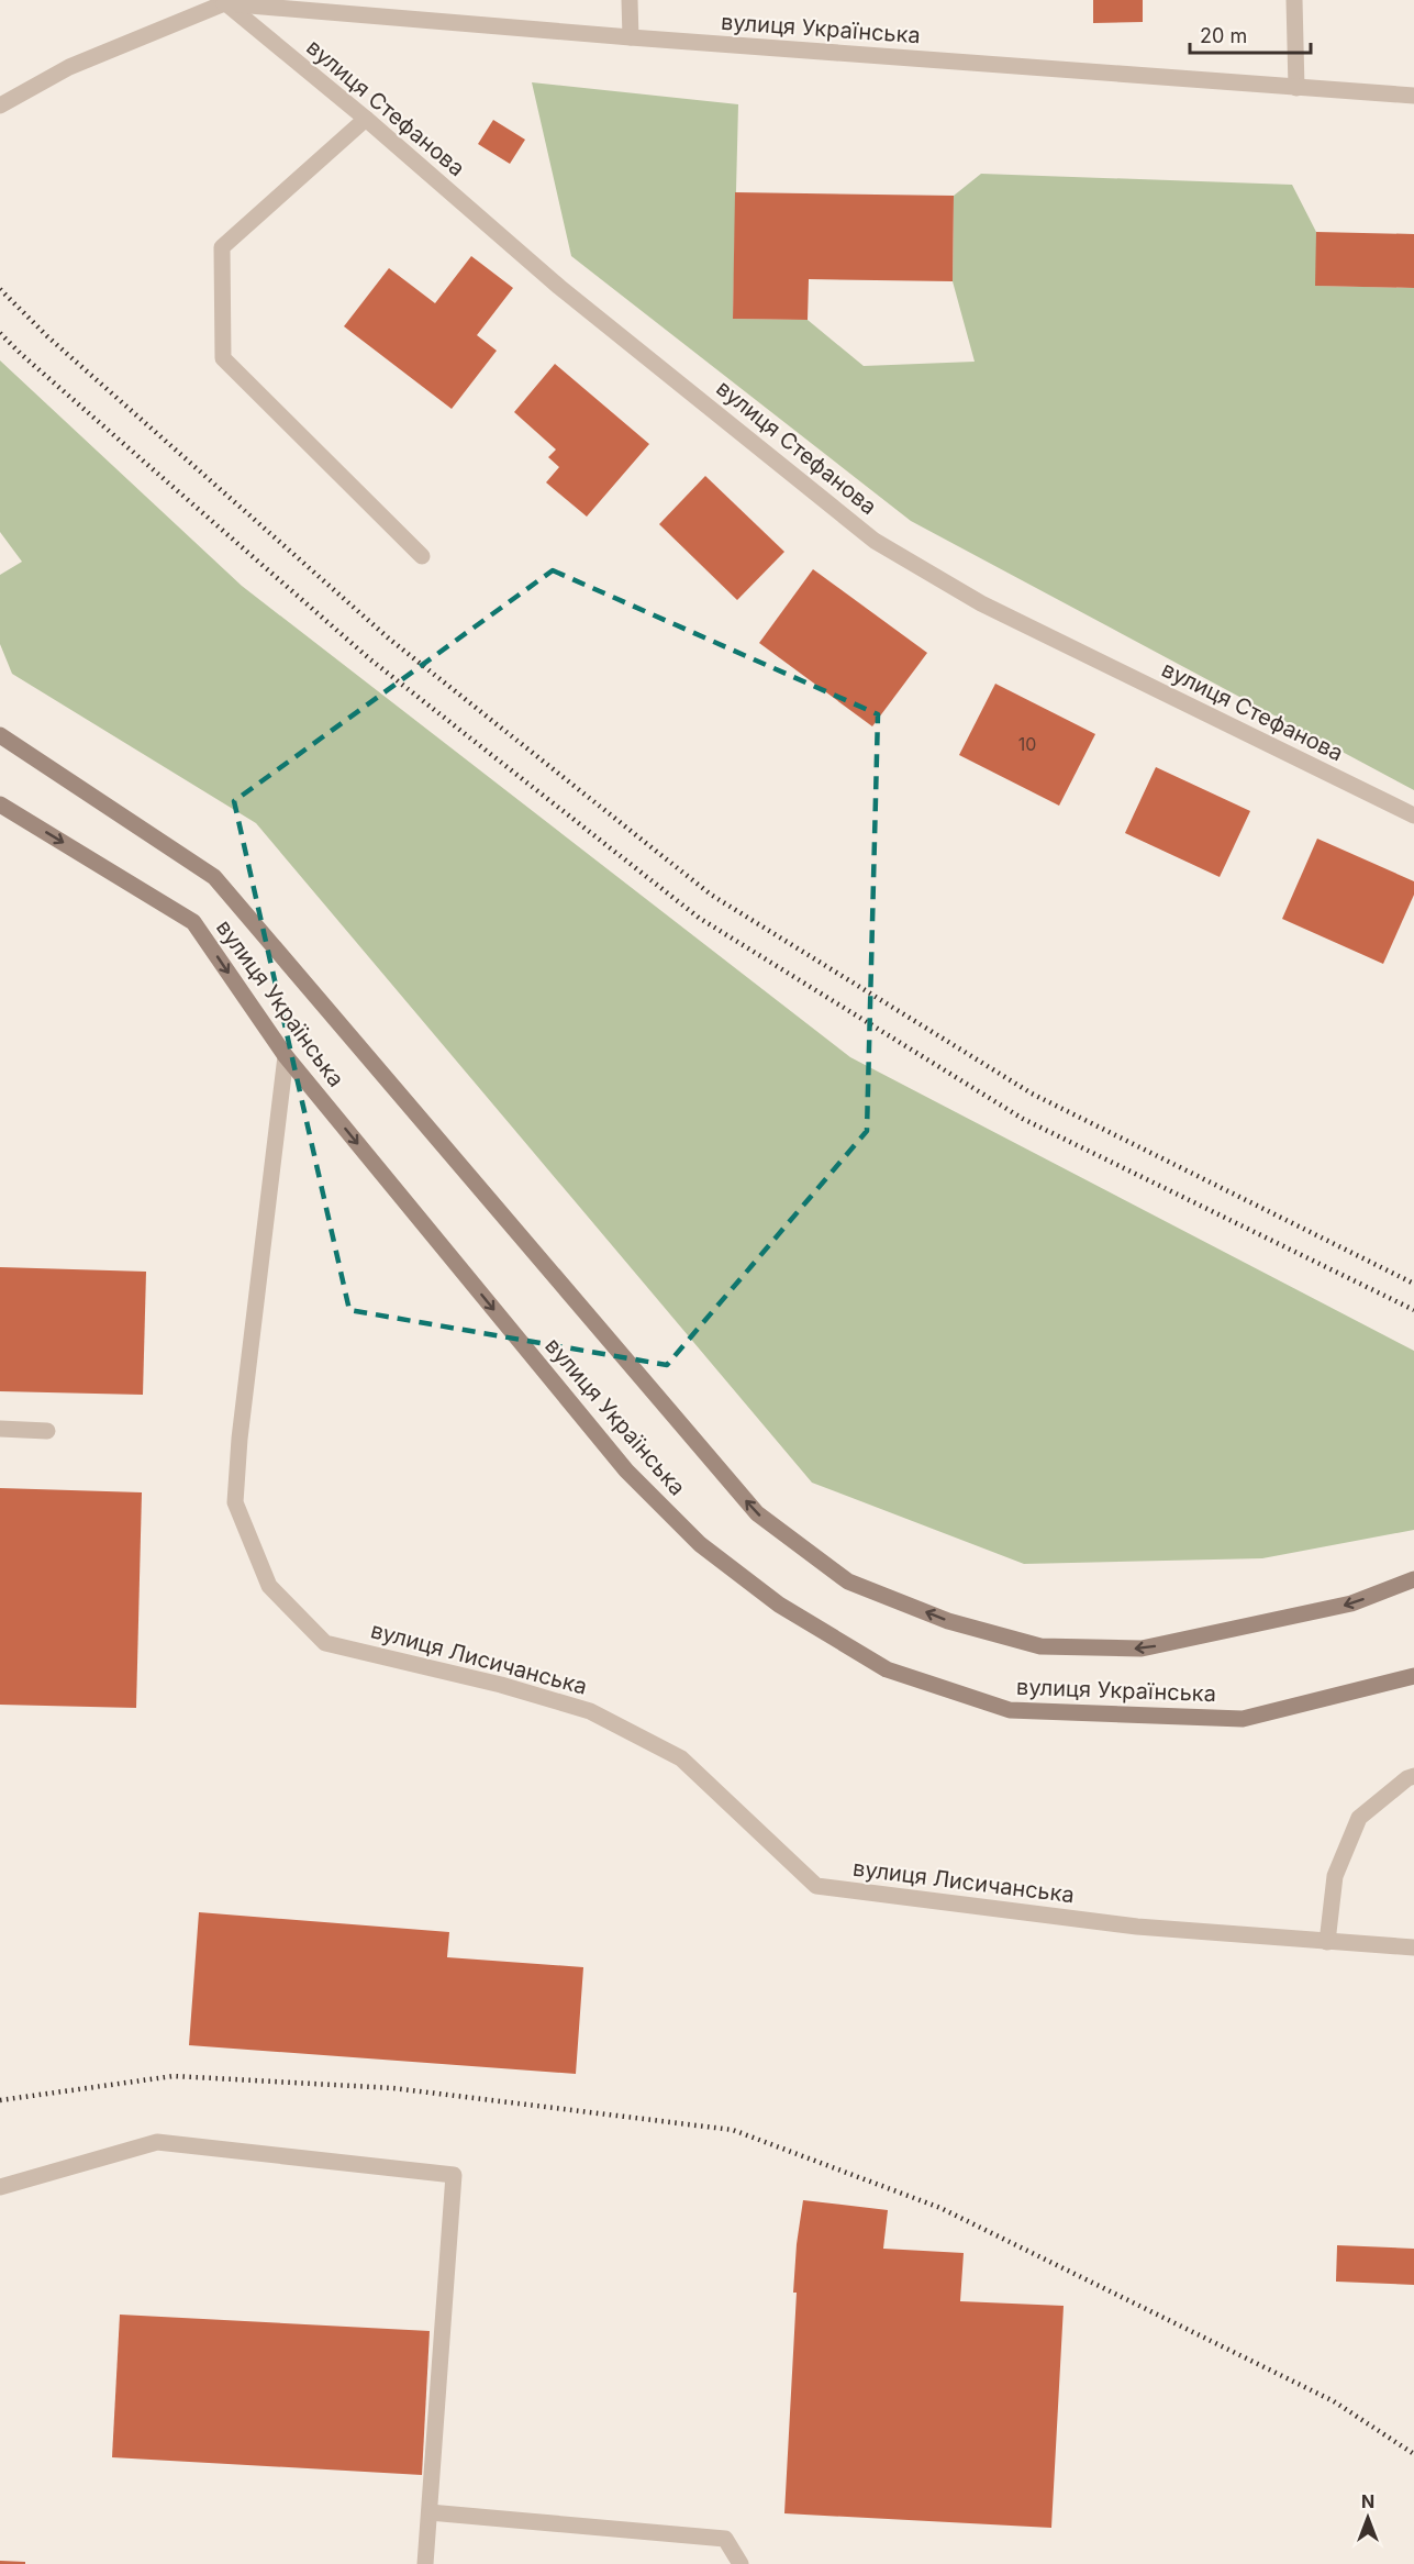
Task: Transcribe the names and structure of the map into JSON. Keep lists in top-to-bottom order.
{
  "streets": {
    "main road": ["вулиця Українська"],
    "street": ["вулиця Стефанова", "вулиця Лисичанська"]
  },
  "crossings": [
    ["вулиця Українська", "вулиця Стефанова"],
    ["вулиця Українська", "вулиця Лисичанська"]
  ],
  "house_numbers": ["10"],
  "scale_bar": "20 m",
  "north": "top"
}
